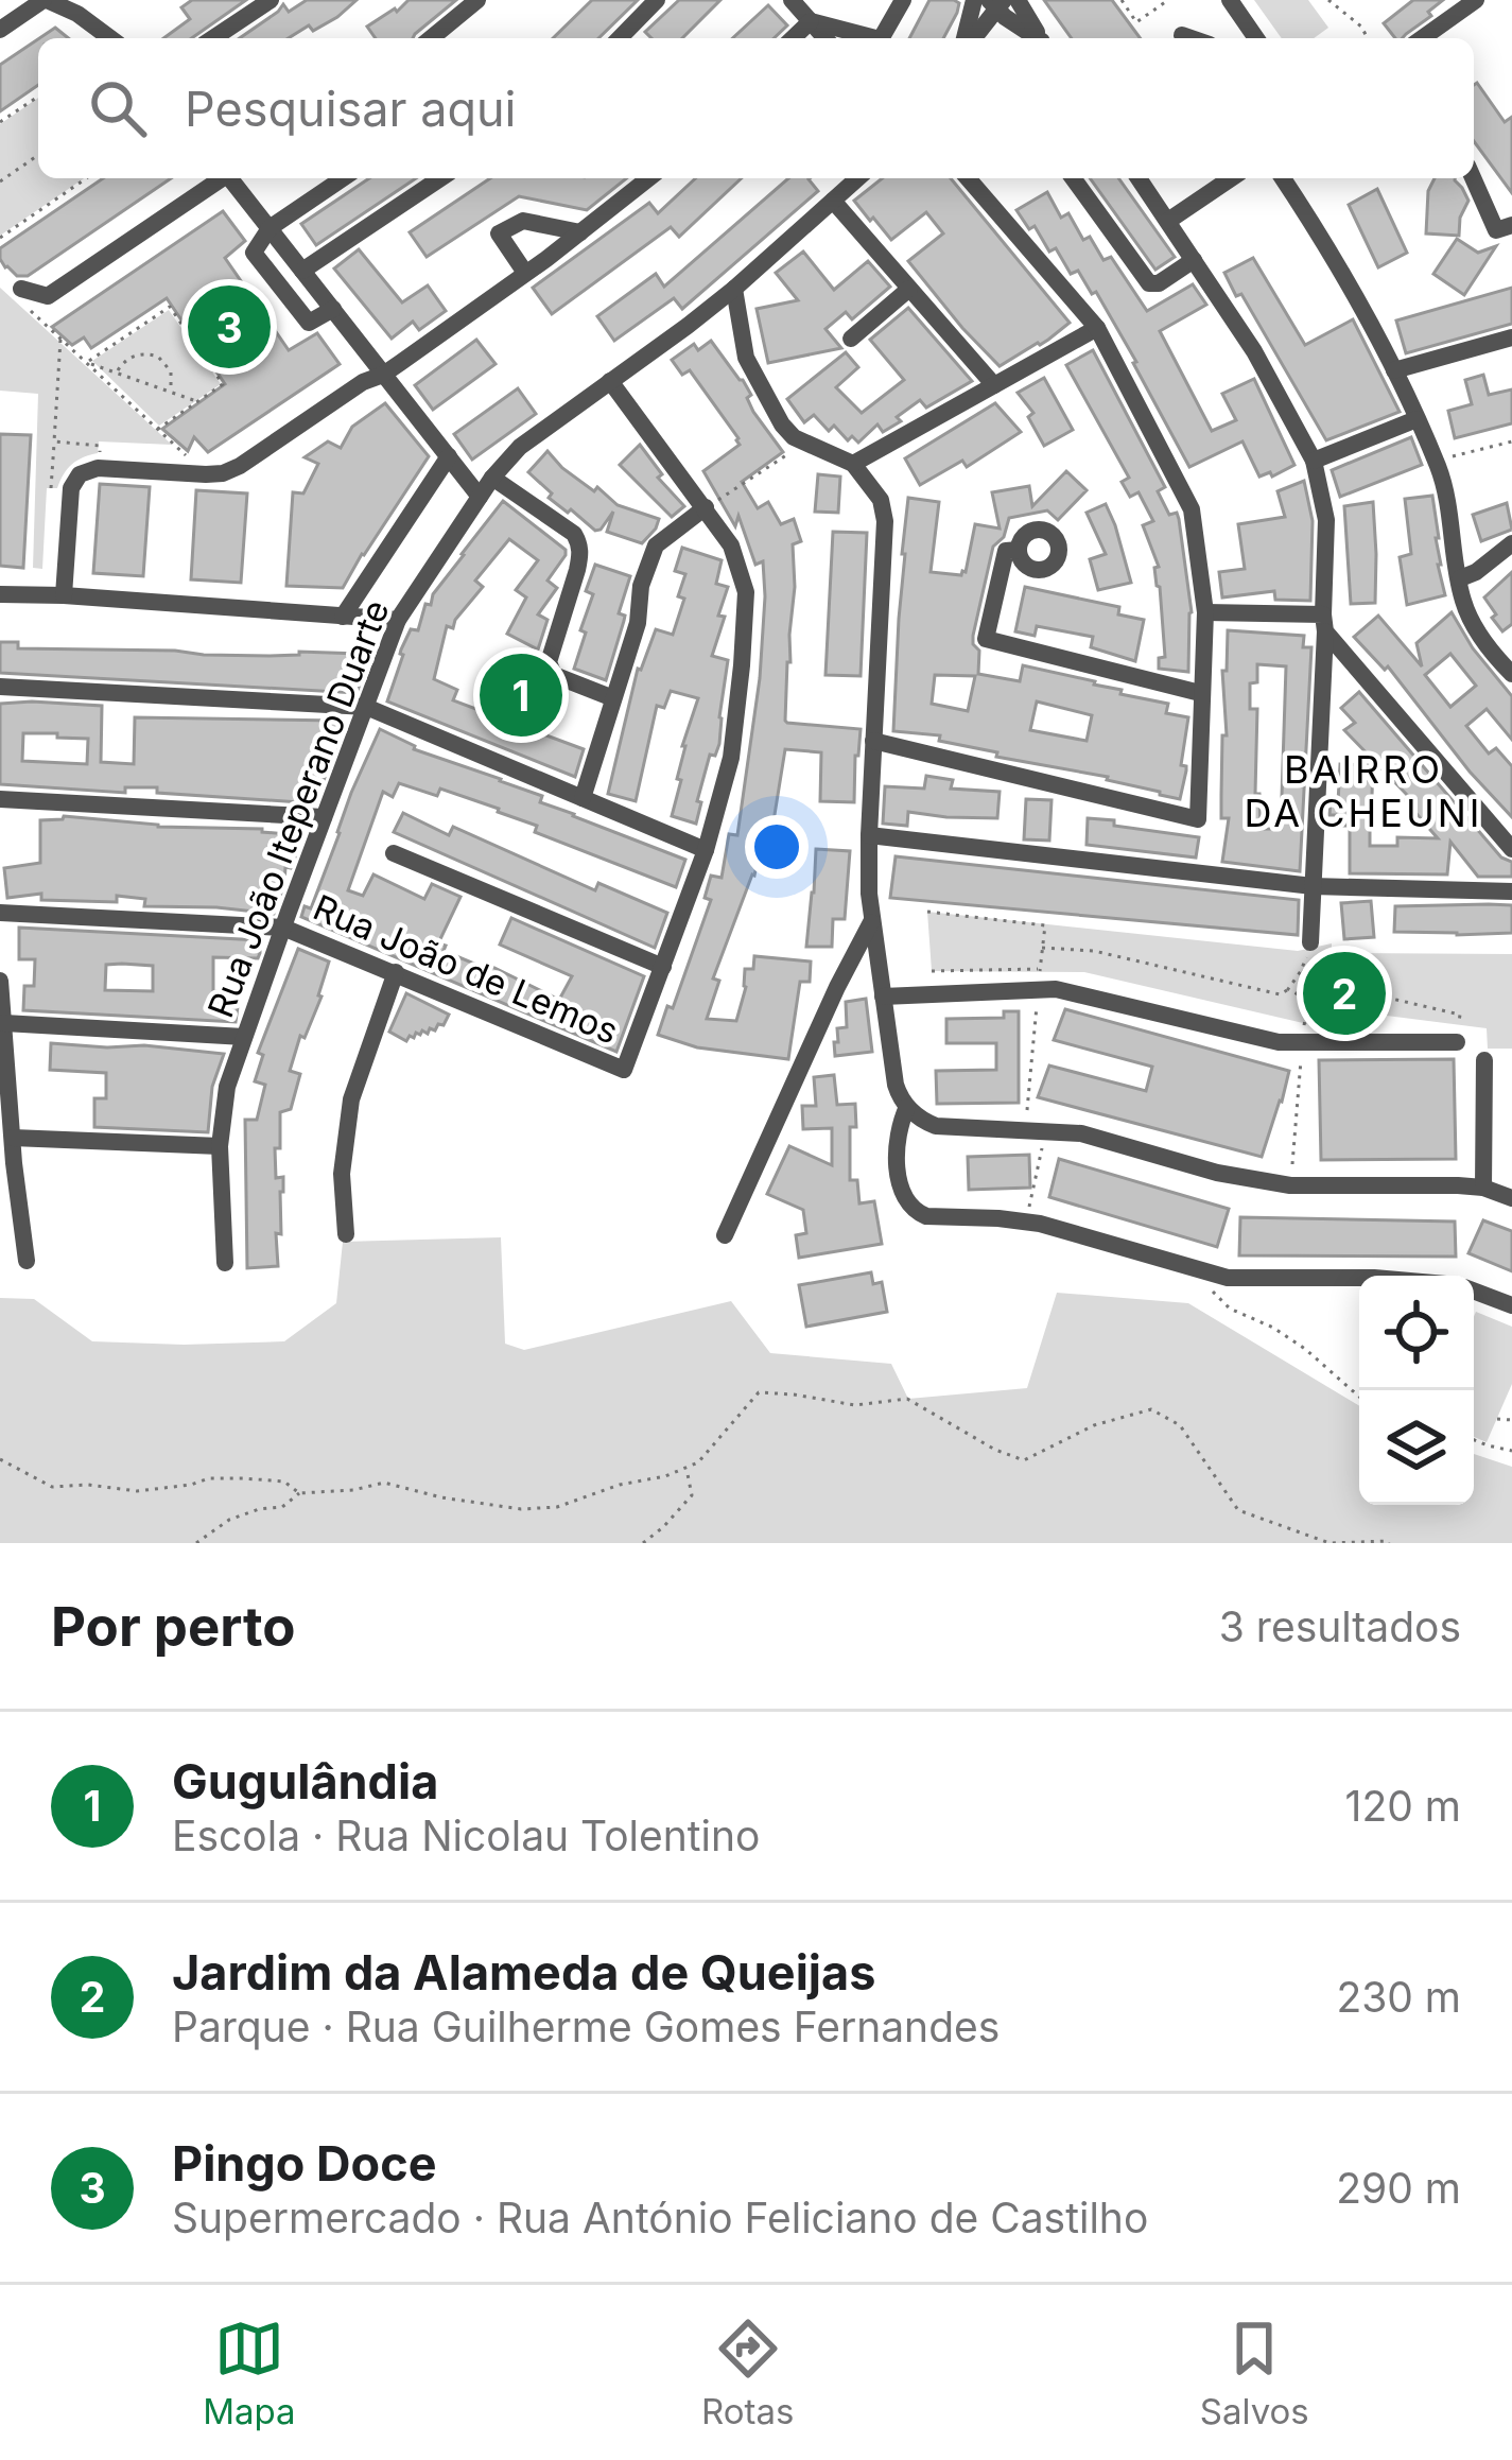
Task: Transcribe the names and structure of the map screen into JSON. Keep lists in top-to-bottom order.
{
  "streets": {
    "street": ["Rua João Iteperano Duarte", "Rua João de Lemos"]
  },
  "crossings": [
    ["Rua João Iteperano Duarte", "Rua João de Lemos"]
  ],
  "districts": ["BAIRRO DA CHEUNI"],
  "page": {
    "search": "Pesquisar aqui",
    "pins": ["3", "1", "2"],
    "heading": ["Por perto", "3 resultados"],
    "list": [
      {
        "mark": "1",
        "name": "Gugulândia",
        "note": "Escola · Rua Nicolau Tolentino",
        "value": "120 m"
      },
      {
        "mark": "2",
        "name": "Jardim da Alameda de Queijas",
        "note": "Parque · Rua Guilherme Gomes Fernandes",
        "value": "230 m"
      },
      {
        "mark": "3",
        "name": "Pingo Doce",
        "note": "Supermercado · Rua António Feliciano de Castilho",
        "value": "290 m"
      }
    ],
    "nav": ["Mapa", "Rotas", "Salvos"]
  }
}
